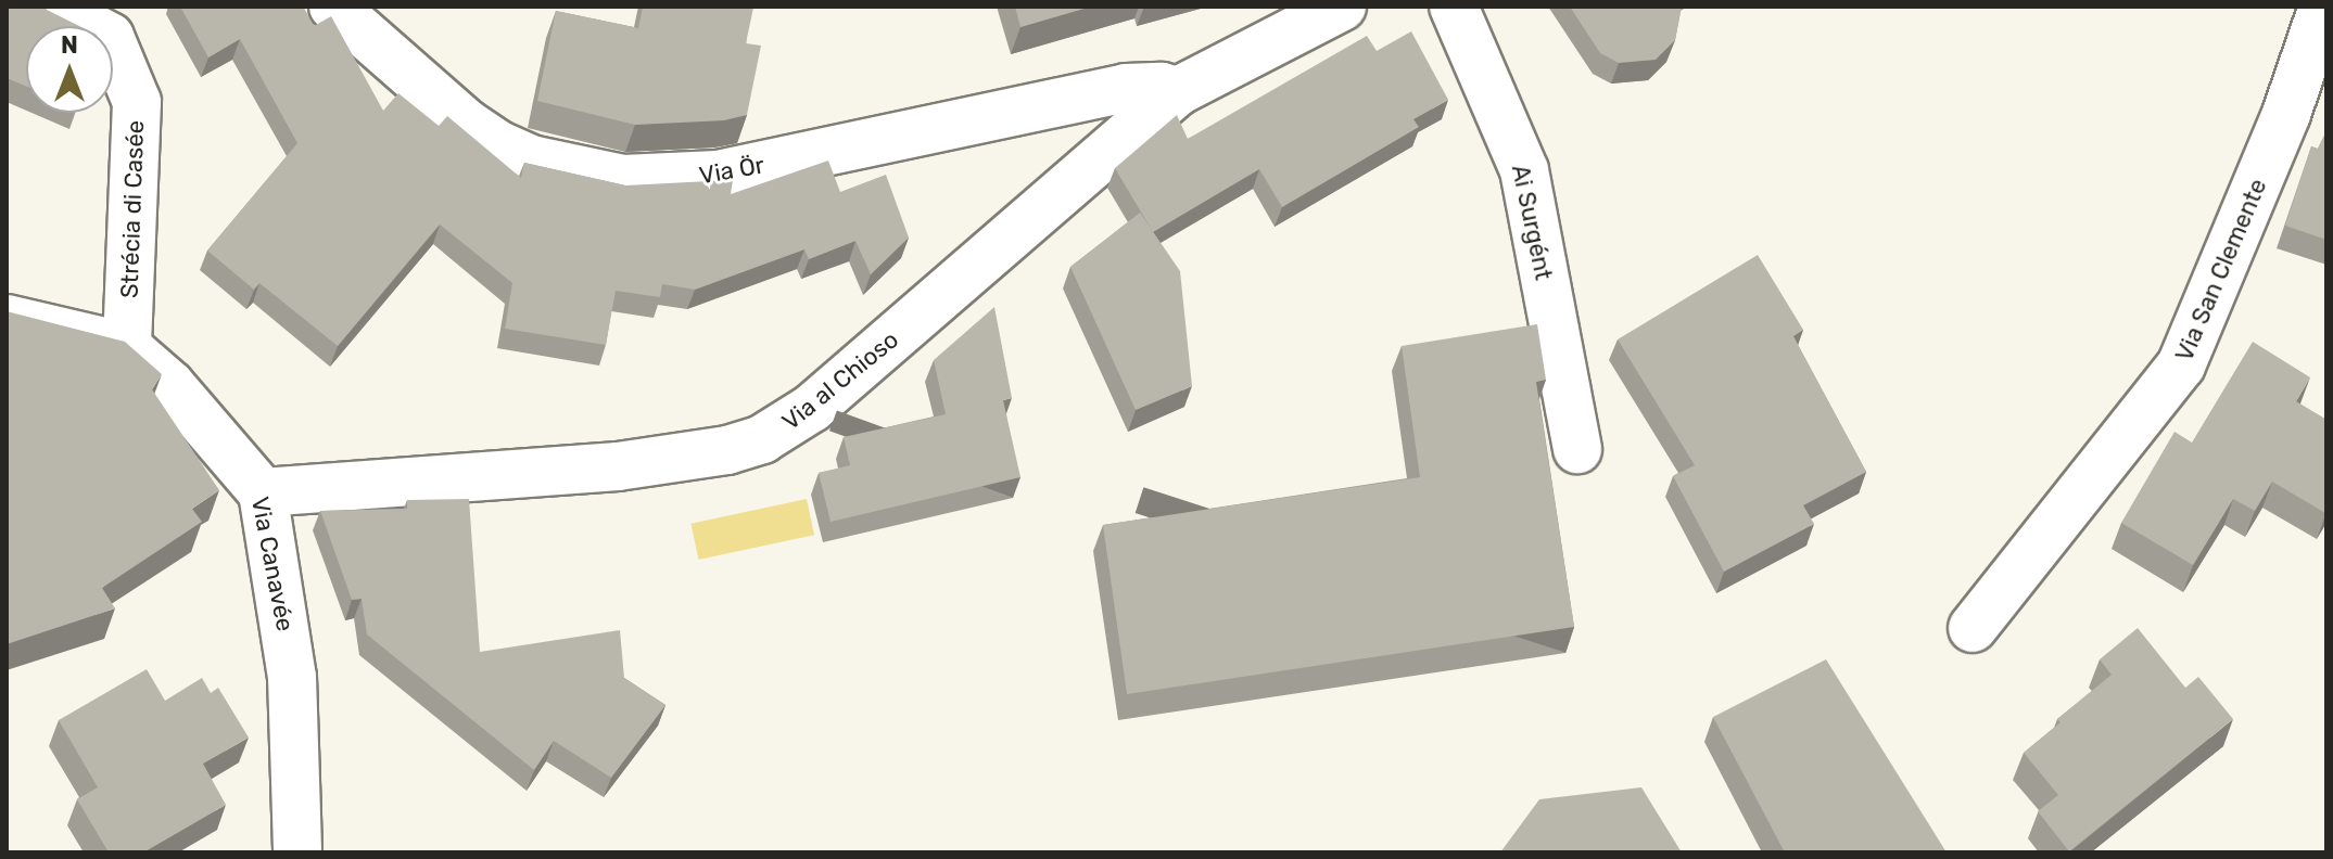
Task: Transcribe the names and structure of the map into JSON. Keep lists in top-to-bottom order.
{
  "streets": {
    "street": [
      "Via Ör",
      "Strécia di Casée",
      "Ai Surgént",
      "Via San Clemente",
      "Via al Chioso",
      "Via Canavée"
    ]
  },
  "crossings": [
    ["Via Ör", "Via al Chioso"],
    ["Strécia di Casée", "Via Canavée"],
    ["Via al Chioso", "Via Canavée"]
  ],
  "north": "top"
}
